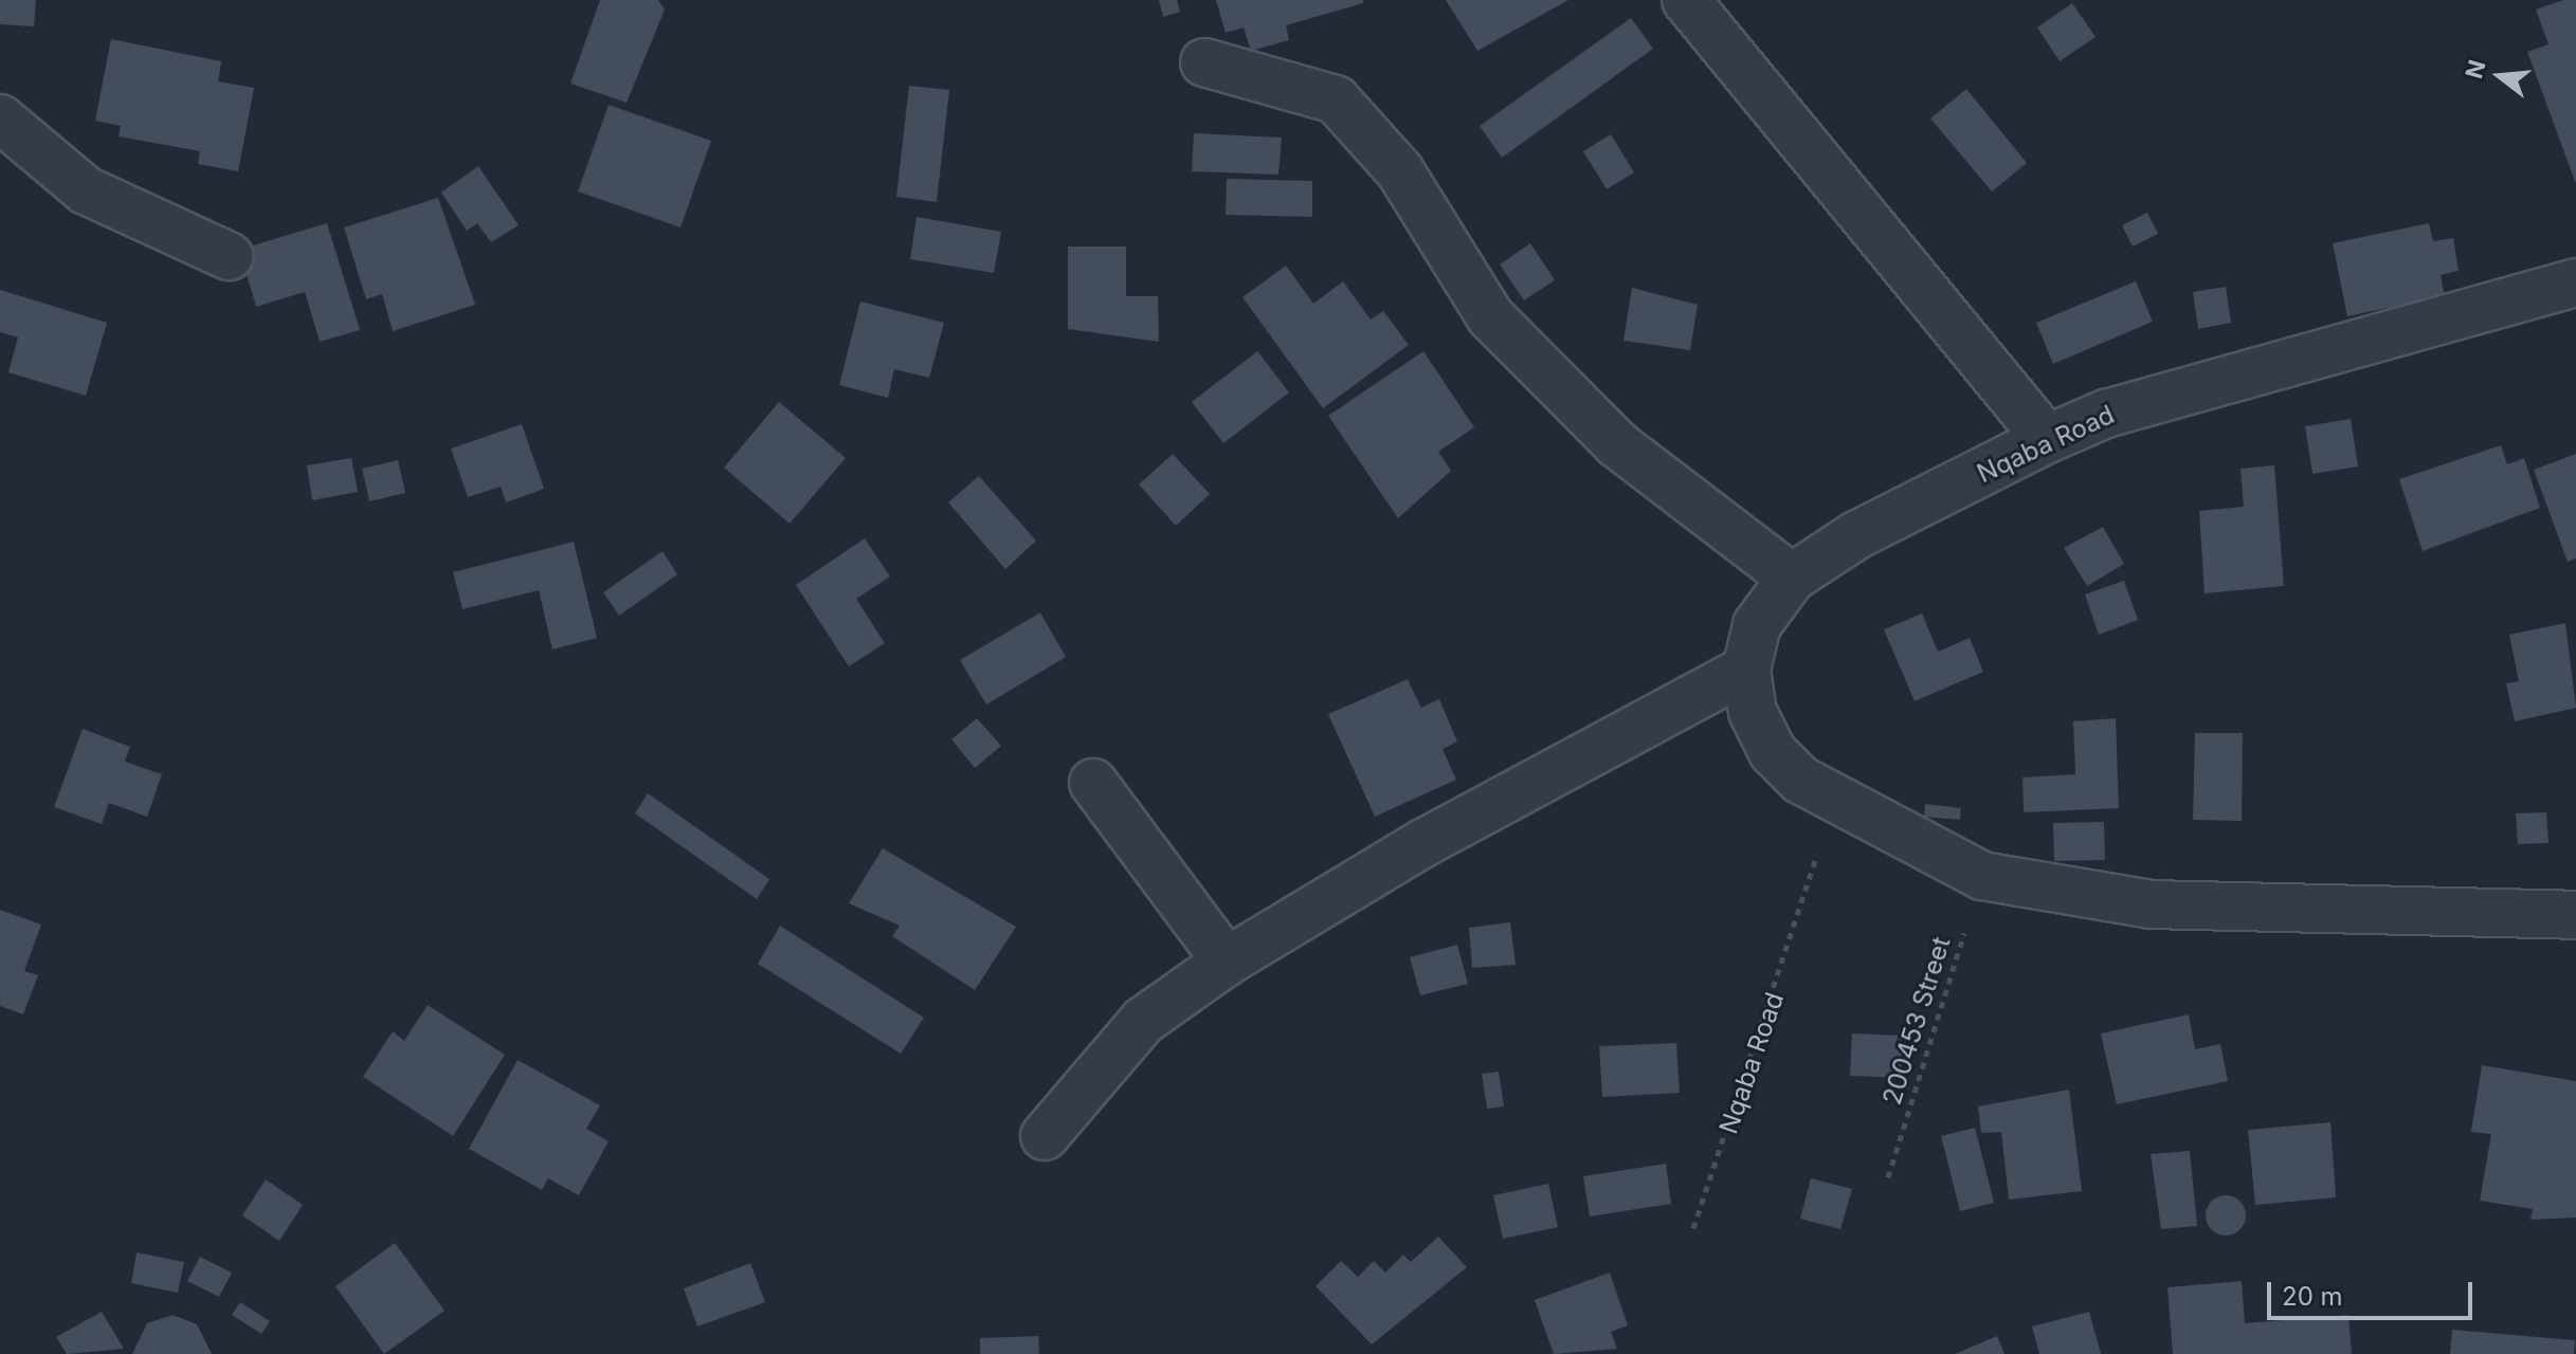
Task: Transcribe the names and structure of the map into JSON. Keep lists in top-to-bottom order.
{
  "streets": {
    "street": ["Nqaba Road"],
    "path": ["200453 Street"]
  },
  "crossings": [
    ["Nqaba Road", "200453 Street"]
  ],
  "scale_bar": "20 m",
  "north": "left"
}
